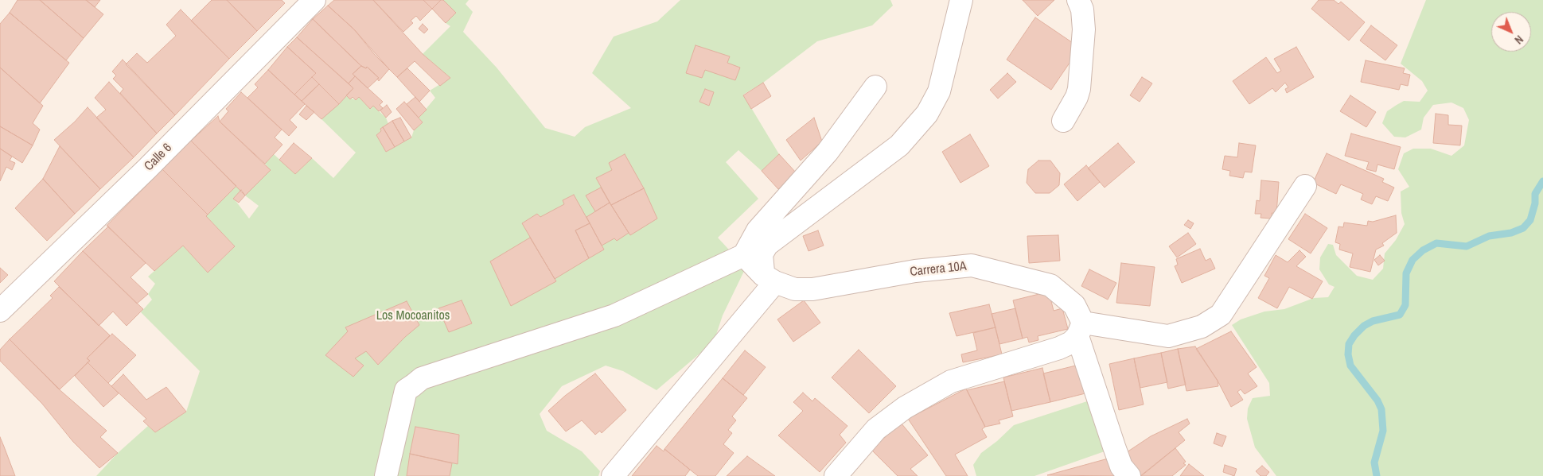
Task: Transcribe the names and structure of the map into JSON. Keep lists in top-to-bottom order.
{
  "streets": {
    "street": ["Calle 6", "Carrera 10A"]
  },
  "parks": ["Los Mocoanitos"],
  "north": "bottom right"
}
